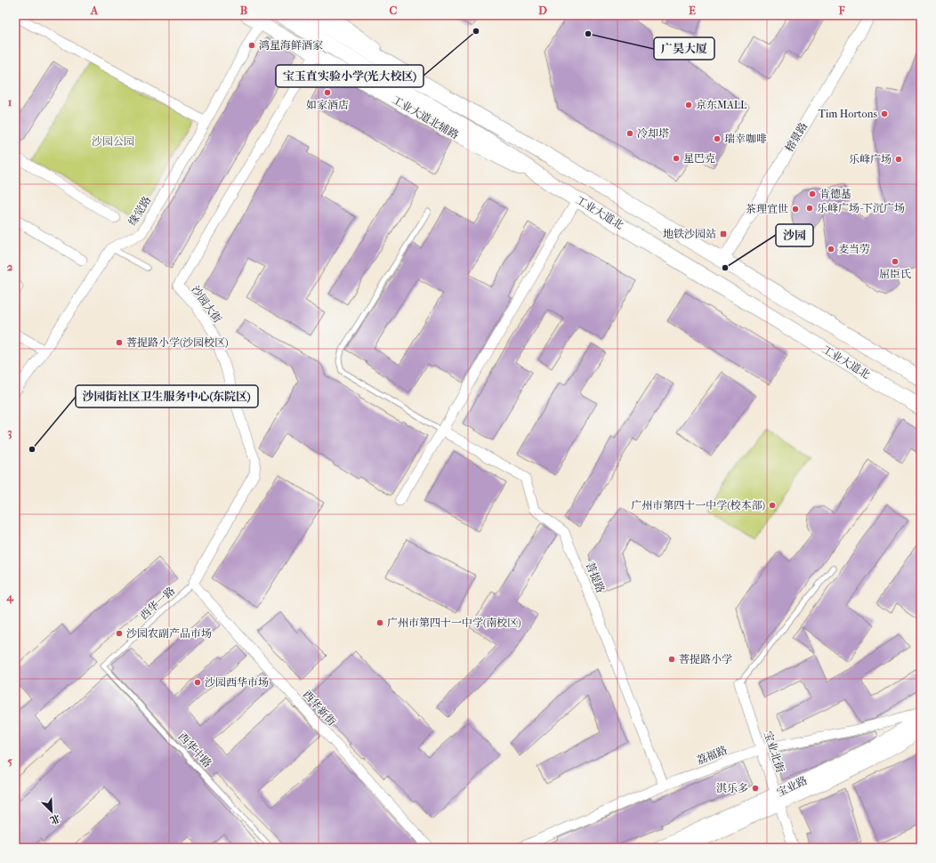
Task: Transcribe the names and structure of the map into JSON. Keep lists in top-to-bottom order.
{
  "streets": {
    "main road": ["工业大道北辅路", "工业大道北", "宝业路"],
    "street": [
      "榕景路",
      "缘觉路",
      "沙园大街",
      "菩提路",
      "西华新街",
      "宝业北街",
      "荔福路"
    ],
    "lane": ["西华一路", "西华中路"]
  },
  "crossings": [
    ["工业大道北辅路", "缘觉路"],
    ["工业大道北辅路", "工业大道北"],
    ["工业大道北辅路", "沙园大街"],
    ["沙园大街", "西华一路"],
    ["沙园大街", "西华新街"],
    ["菩提路", "荔福路"],
    ["西华一路", "西华新街"],
    ["西华一路", "西华中路"],
    ["宝业北街", "荔福路"],
    ["宝业北街", "宝业路"]
  ],
  "parks": ["沙园公园"],
  "places": {
    "other": [
      "宝玉直实验小学(光大校区)",
      "广昊大厦",
      "鸿星海鲜酒家",
      "如家酒店",
      "京东MALL",
      "Tim Hortons",
      "冷却塔",
      "瑞幸咖啡",
      "星巴克",
      "乐峰广场",
      "肯德基",
      "乐峰广场-下沉广场",
      "茶理宜世",
      "麦当劳",
      "屈臣氏",
      "沙园",
      "菩提路小学(沙园校区)",
      "沙园街社区卫生服务中心(东院区)",
      "广州市第四十一中学(校本部)",
      "广州市第四十一中学(南校区)",
      "沙园农副产品市场",
      "菩提路小学",
      "沙园西华市场",
      "淇乐多"
    ],
    "transit": ["地铁沙园站"]
  },
  "north": "bottom right",
  "grid": {
    "columns": [
      "A",
      "B",
      "C",
      "D",
      "E",
      "F"
    ],
    "rows": [
      "1",
      "2",
      "3",
      "4",
      "5"
    ]
  }
}
